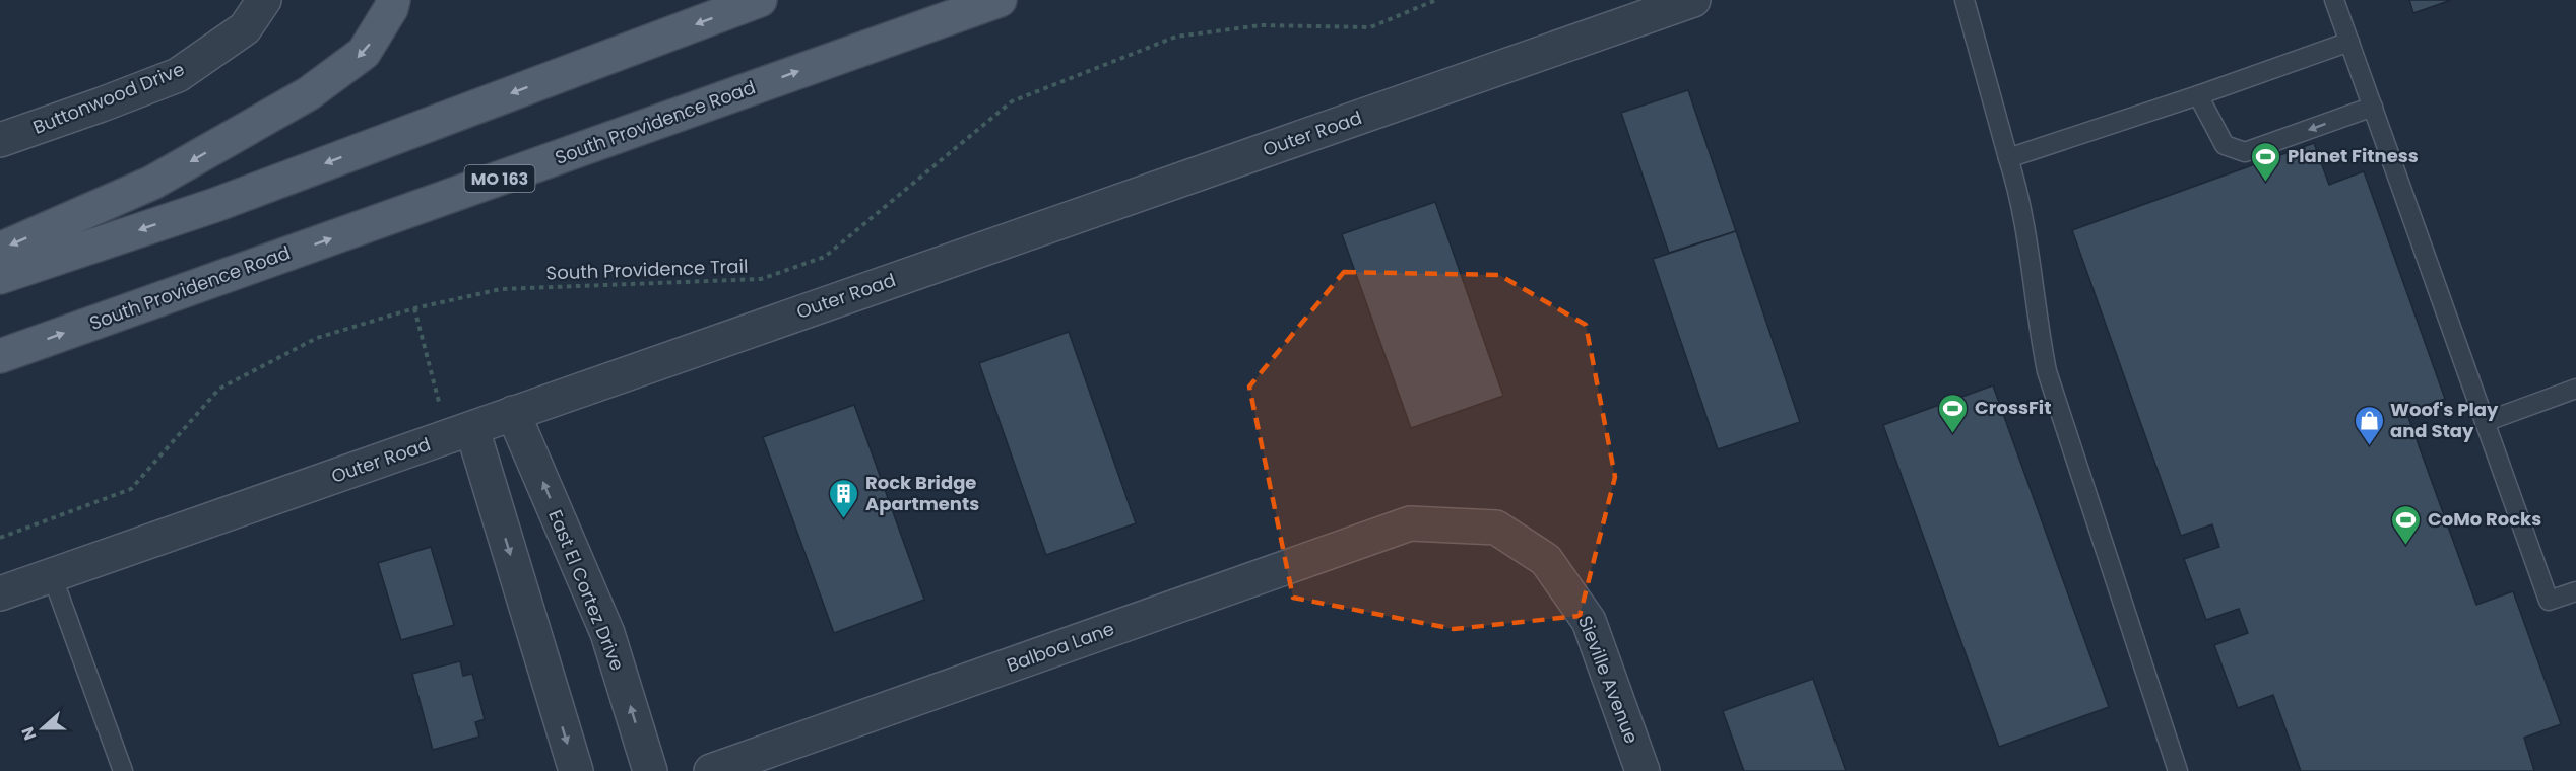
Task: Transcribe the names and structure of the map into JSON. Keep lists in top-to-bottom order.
{
  "streets": {
    "main road": ["South Providence Road", "MO 163"],
    "street": [
      "Buttonwood Drive",
      "Outer Road",
      "East El Cortez Drive",
      "Balboa Lane",
      "Sieville Avenue"
    ],
    "path": ["South Providence Trail"]
  },
  "crossings": [
    ["Outer Road", "East El Cortez Drive"],
    ["Balboa Lane", "Sieville Avenue"]
  ],
  "places": {
    "sports": ["Planet Fitness", "CrossFit", "CoMo Rocks"],
    "shop": ["Woof's Play and Stay"],
    "building": ["Rock Bridge Apartments"]
  },
  "north": "left"
}
